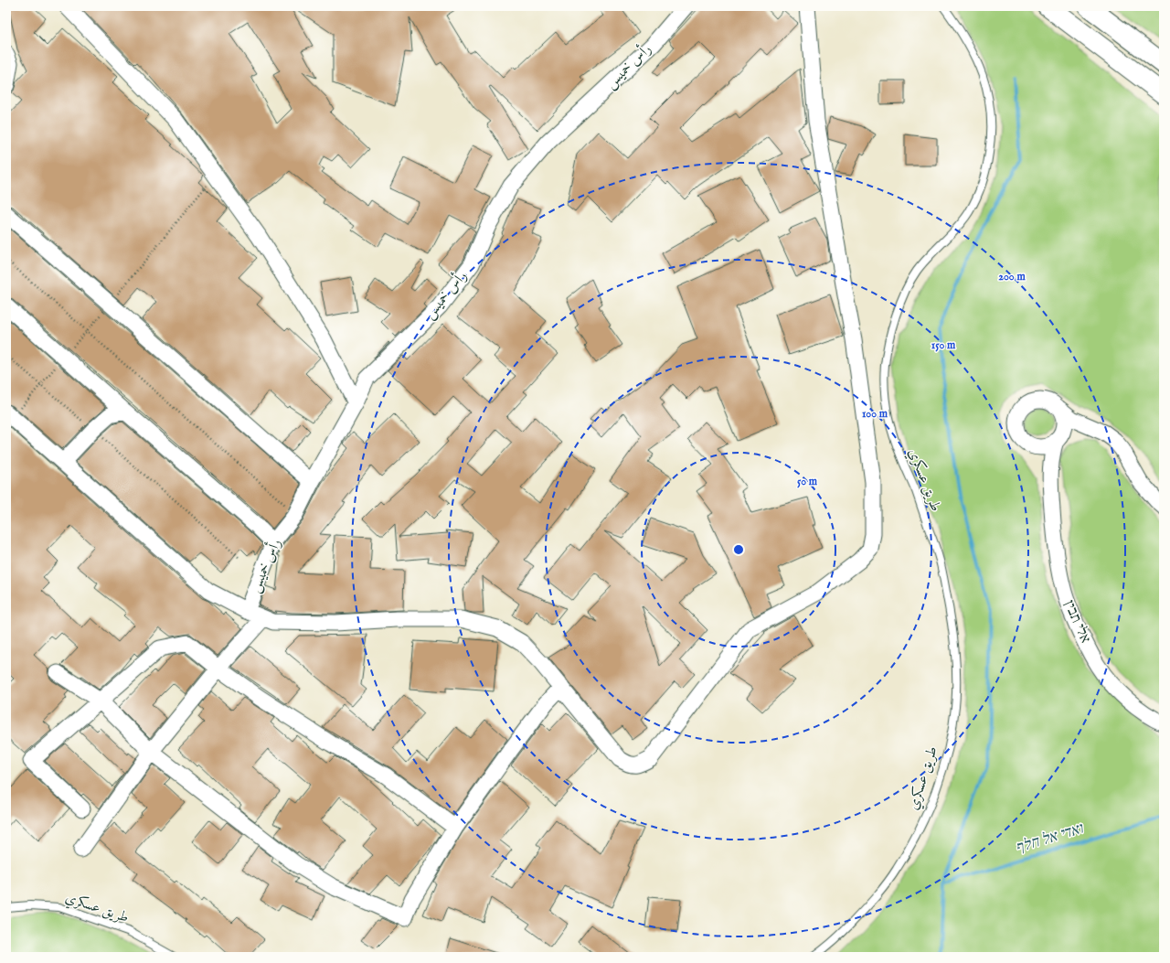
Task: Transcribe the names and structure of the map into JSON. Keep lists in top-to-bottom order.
{
  "streets": {
    "street": ["رأس خميس", "אלי תבין"],
    "lane": ["طريق عسكري"]
  },
  "water": ["ואדי אל חלף"],
  "rings": [
    "200 m",
    "150 m",
    "100 m",
    "50 m"
  ]
}
